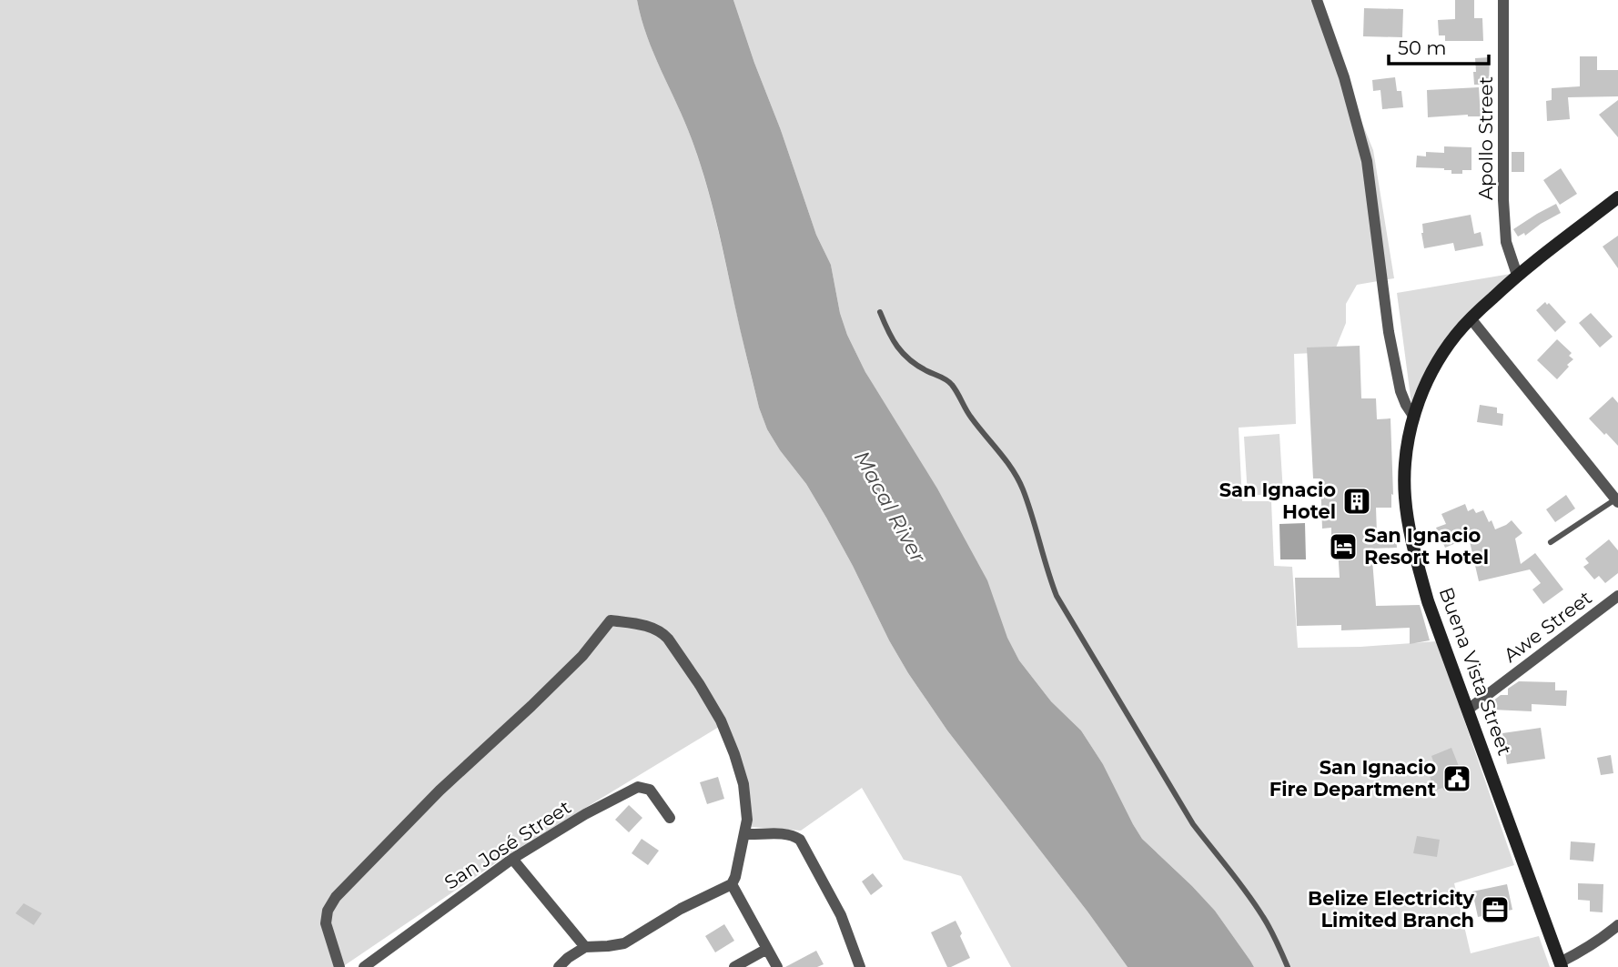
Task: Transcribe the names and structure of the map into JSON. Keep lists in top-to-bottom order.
{
  "streets": {
    "main road": ["Buena Vista Street"],
    "street": ["Apollo Street", "Awe Street", "San José Street"]
  },
  "crossings": [
    ["Apollo Street", "Buena Vista Street"],
    ["Awe Street", "Buena Vista Street"]
  ],
  "water": ["Macal River"],
  "places": {
    "building": ["San Ignacio Hotel"],
    "hotel": ["San Ignacio Resort Hotel"],
    "public building": ["San Ignacio Fire Department"],
    "office": ["Belize Electricity Limited Branch"]
  },
  "scale_bar": "50 m"
}
